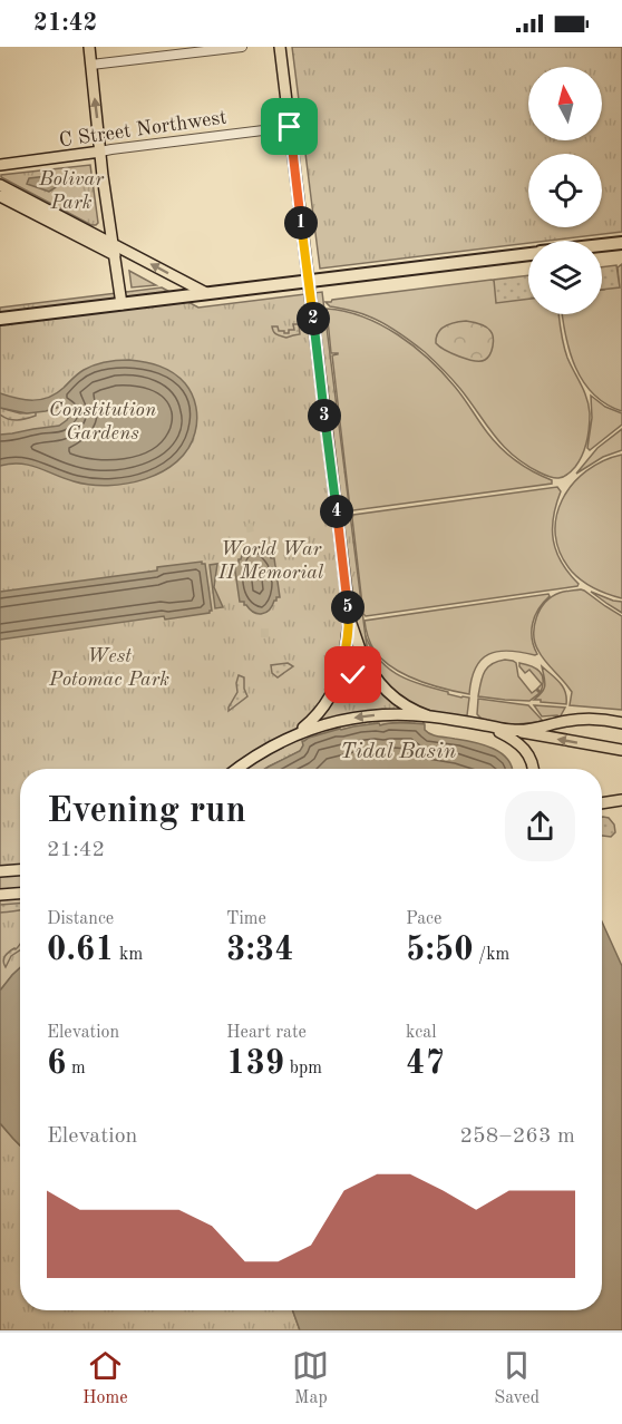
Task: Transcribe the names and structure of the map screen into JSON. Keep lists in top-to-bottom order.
{
  "streets": {
    "main road": ["C Street Northwest"]
  },
  "water": ["Tidal Basin"],
  "parks": [
    "Bolivar Park",
    "Constitution Gardens",
    "World War II Memorial",
    "West Potomac Park"
  ],
  "north": "top",
  "page": {
    "status": "21:42",
    "pins": [
      "1",
      "2",
      "3",
      "4",
      "5"
    ],
    "heading": ["Evening run", "21:42"],
    "stats": [
      ["Distance", "0.61 km"],
      ["Time", "3:34"],
      ["Pace", "5:50 /km"],
      ["Elevation", "6 m"],
      ["Heart rate", "139 bpm"],
      ["kcal", "47"]
    ],
    "chart": ["Elevation", "258–263 m"],
    "tabs": ["Home", "Map", "Saved"]
  }
}
